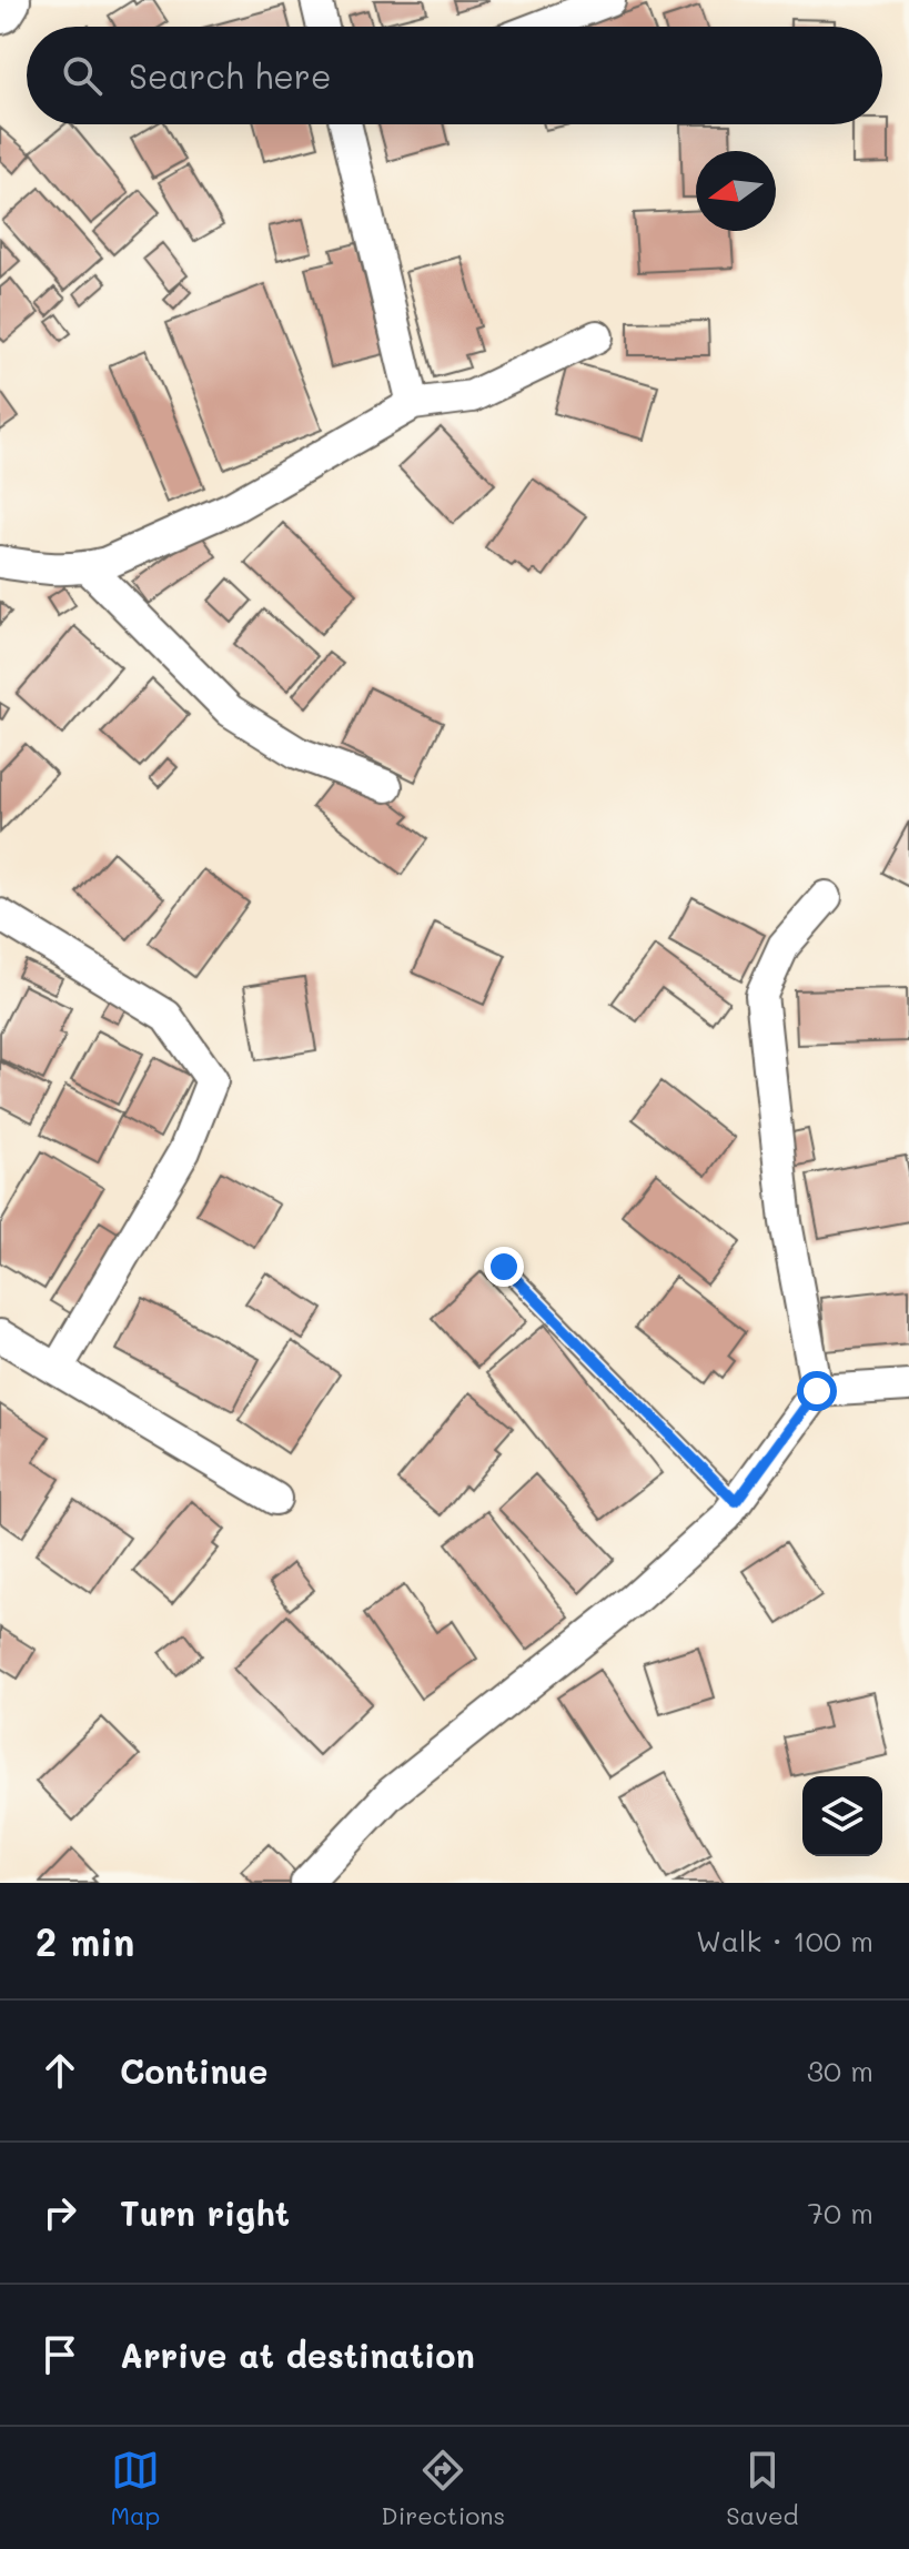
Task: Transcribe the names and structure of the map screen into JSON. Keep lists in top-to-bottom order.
{
  "north": "left",
  "page": {
    "search": "Search here",
    "heading": ["2 min", "Walk · 100 m"],
    "list": [
      ["Continue", "30 m"],
      ["Turn right", "70 m"],
      "Arrive at destination"
    ],
    "nav": ["Map", "Directions", "Saved"]
  }
}
